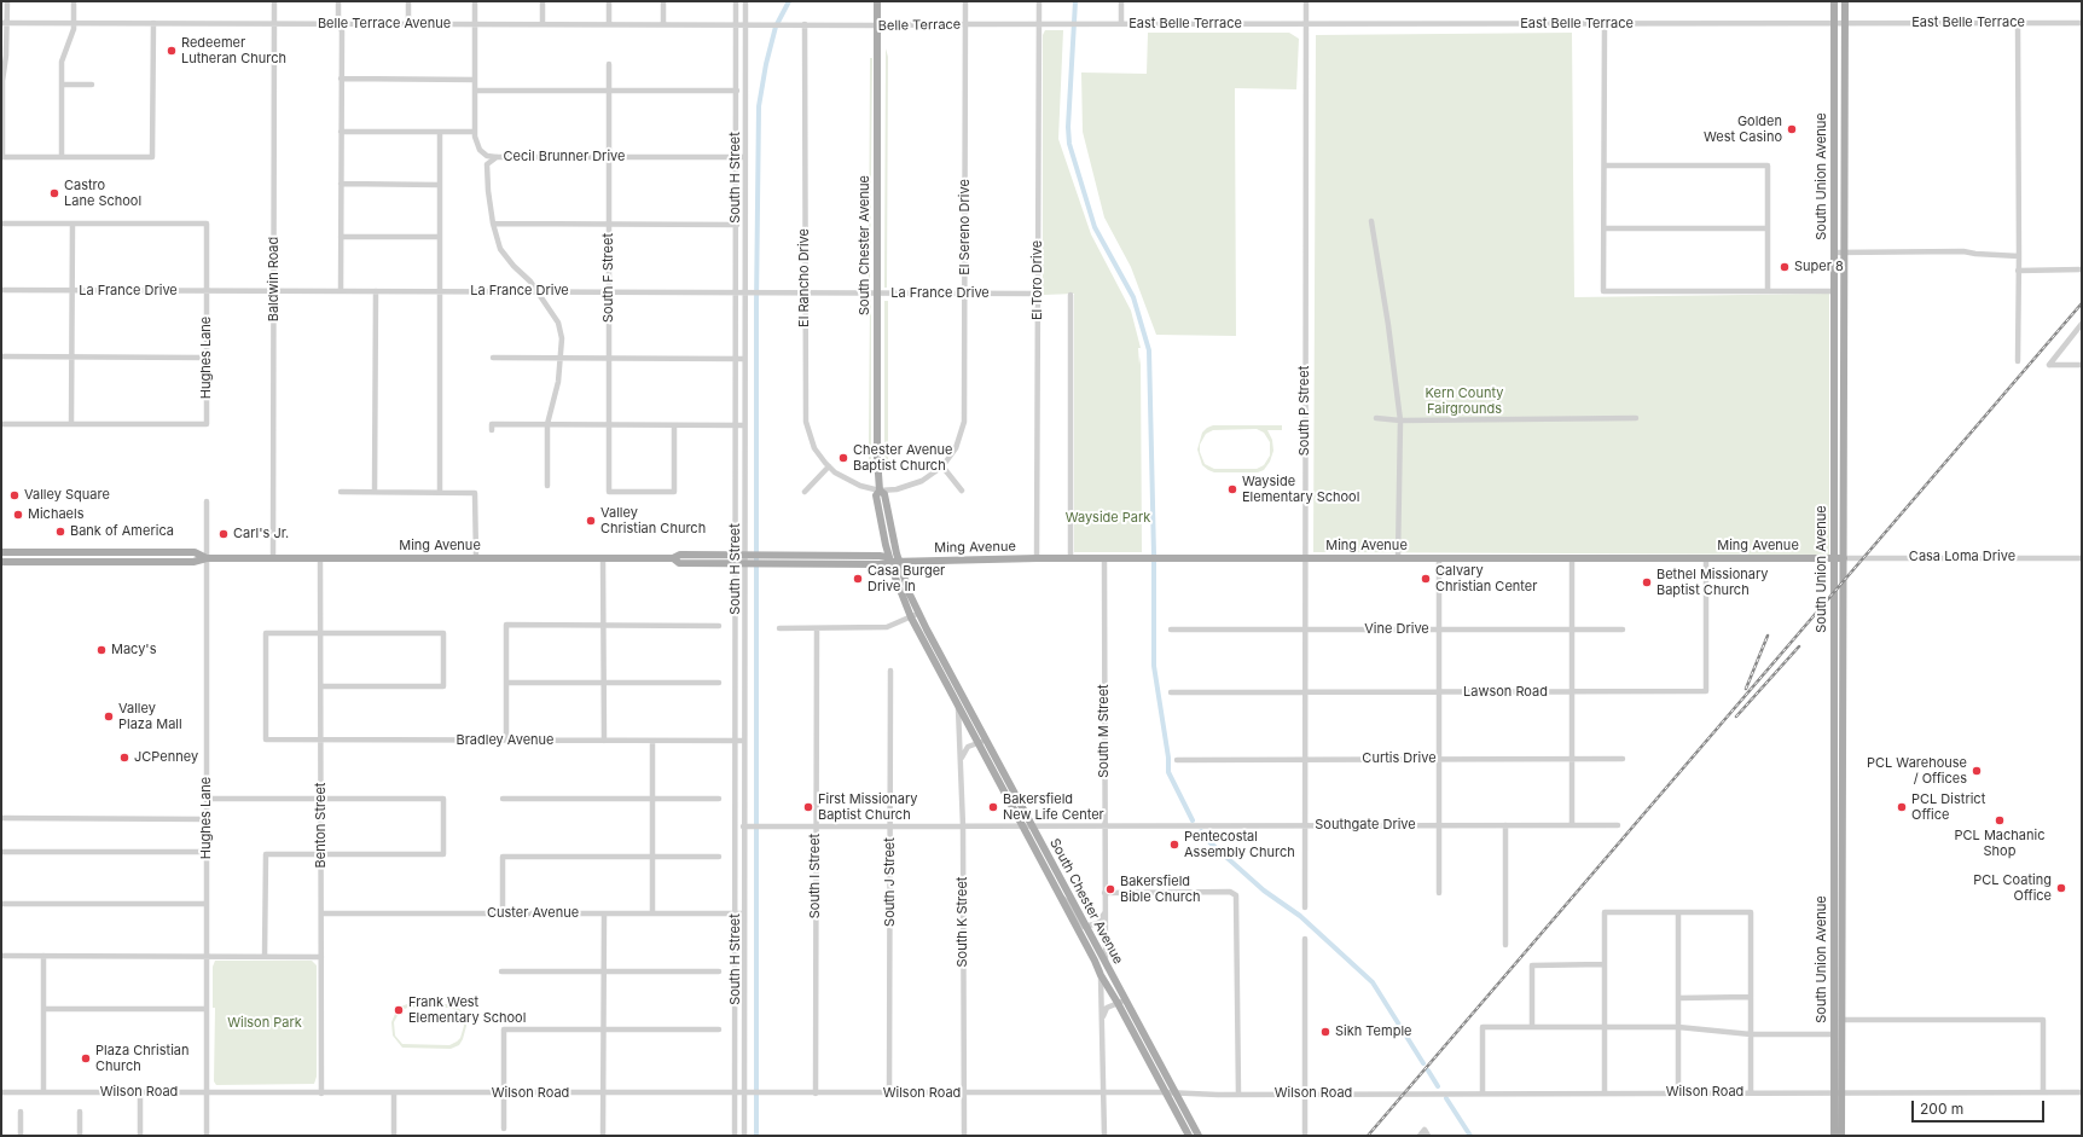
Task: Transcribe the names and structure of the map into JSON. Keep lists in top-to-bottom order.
{
  "streets": {
    "main road": ["South Union Avenue", "South Chester Avenue", "Ming Avenue"],
    "street": [
      "East Belle Terrace",
      "Belle Terrace Avenue",
      "Belle Terrace",
      "Cecil Brunner Drive",
      "South H Street",
      "El Sereno Drive",
      "South F Street",
      "El Rancho Drive",
      "Baldwin Road",
      "El Toro Drive",
      "La France Drive",
      "Hughes Lane",
      "South P Street",
      "Casa Loma Drive",
      "Vine Drive",
      "Lawson Road",
      "South M Street",
      "Bradley Avenue",
      "Curtis Drive",
      "Benton Street",
      "Southgate Drive",
      "South I Street",
      "South J Street",
      "Custer Avenue",
      "South K Street",
      "Wilson Road"
    ]
  },
  "crossings": [
    ["East Belle Terrace", "Belle Terrace"],
    ["East Belle Terrace", "South Union Avenue"],
    ["East Belle Terrace", "South P Street"],
    ["Belle Terrace Avenue", "Belle Terrace"],
    ["Belle Terrace Avenue", "South H Street"],
    ["Belle Terrace Avenue", "Baldwin Road"],
    ["Belle Terrace", "El Sereno Drive"],
    ["Belle Terrace", "South Chester Avenue"],
    ["Belle Terrace", "El Rancho Drive"],
    ["Belle Terrace", "El Toro Drive"],
    ["Cecil Brunner Drive", "South H Street"],
    ["Cecil Brunner Drive", "South F Street"],
    ["South Union Avenue", "Ming Avenue"],
    ["South Union Avenue", "Casa Loma Drive"],
    ["South Union Avenue", "Wilson Road"],
    ["South H Street", "La France Drive"],
    ["South H Street", "Ming Avenue"],
    ["South H Street", "Bradley Avenue"],
    ["South H Street", "Southgate Drive"],
    ["South H Street", "Custer Avenue"],
    ["South H Street", "Wilson Road"],
    ["El Sereno Drive", "South Chester Avenue"],
    ["El Sereno Drive", "El Rancho Drive"],
    ["El Sereno Drive", "La France Drive"],
    ["South Chester Avenue", "El Rancho Drive"],
    ["South Chester Avenue", "La France Drive"],
    ["South Chester Avenue", "Ming Avenue"],
    ["South Chester Avenue", "South M Street"],
    ["South Chester Avenue", "Southgate Drive"],
    ["South Chester Avenue", "South K Street"],
    ["South Chester Avenue", "Wilson Road"],
    ["South F Street", "La France Drive"],
    ["El Rancho Drive", "La France Drive"],
    ["Baldwin Road", "La France Drive"],
    ["Baldwin Road", "Ming Avenue"],
    ["El Toro Drive", "La France Drive"],
    ["El Toro Drive", "Ming Avenue"],
    ["La France Drive", "Hughes Lane"],
    ["Hughes Lane", "Ming Avenue"],
    ["Hughes Lane", "Wilson Road"],
    ["South P Street", "Ming Avenue"],
    ["South P Street", "Vine Drive"],
    ["South P Street", "Lawson Road"],
    ["South P Street", "Curtis Drive"],
    ["South P Street", "Southgate Drive"],
    ["Ming Avenue", "Casa Loma Drive"],
    ["Ming Avenue", "Lawson Road"],
    ["Ming Avenue", "South M Street"],
    ["Ming Avenue", "Benton Street"],
    ["South M Street", "Southgate Drive"],
    ["Bradley Avenue", "Benton Street"],
    ["Benton Street", "Custer Avenue"],
    ["Benton Street", "Wilson Road"],
    ["Southgate Drive", "South I Street"],
    ["Southgate Drive", "South J Street"],
    ["Southgate Drive", "South K Street"],
    ["South I Street", "Wilson Road"],
    ["South J Street", "Wilson Road"],
    ["South K Street", "Wilson Road"]
  ],
  "parks": ["Kern County Fairgrounds", "Wayside Park", "Wilson Park"],
  "places": [
    "Redeemer Lutheran Church",
    "Golden West Casino",
    "Castro Lane School",
    "Super 8",
    "Chester Avenue Baptist Church",
    "Wayside Elementary School",
    "Valley Square",
    "Michaels",
    "Valley Christian Church",
    "Bank of America",
    "Carl's Jr.",
    "Casa Burger Drive In",
    "Calvary Christian Center",
    "Bethel Missionary Baptist Church",
    "Macy's",
    "Valley Plaza Mall",
    "JCPenney",
    "PCL Warehouse / Offices",
    "First Missionary Baptist Church",
    "Bakersfield New Life Center",
    "PCL District Office",
    "PCL Machanic Shop",
    "Pentecostal Assembly Church",
    "PCL Coating Office",
    "Bakersfield Bible Church",
    "Frank West Elementary School",
    "Sikh Temple",
    "Plaza Christian Church"
  ],
  "scale_bar": "200 m"
}
